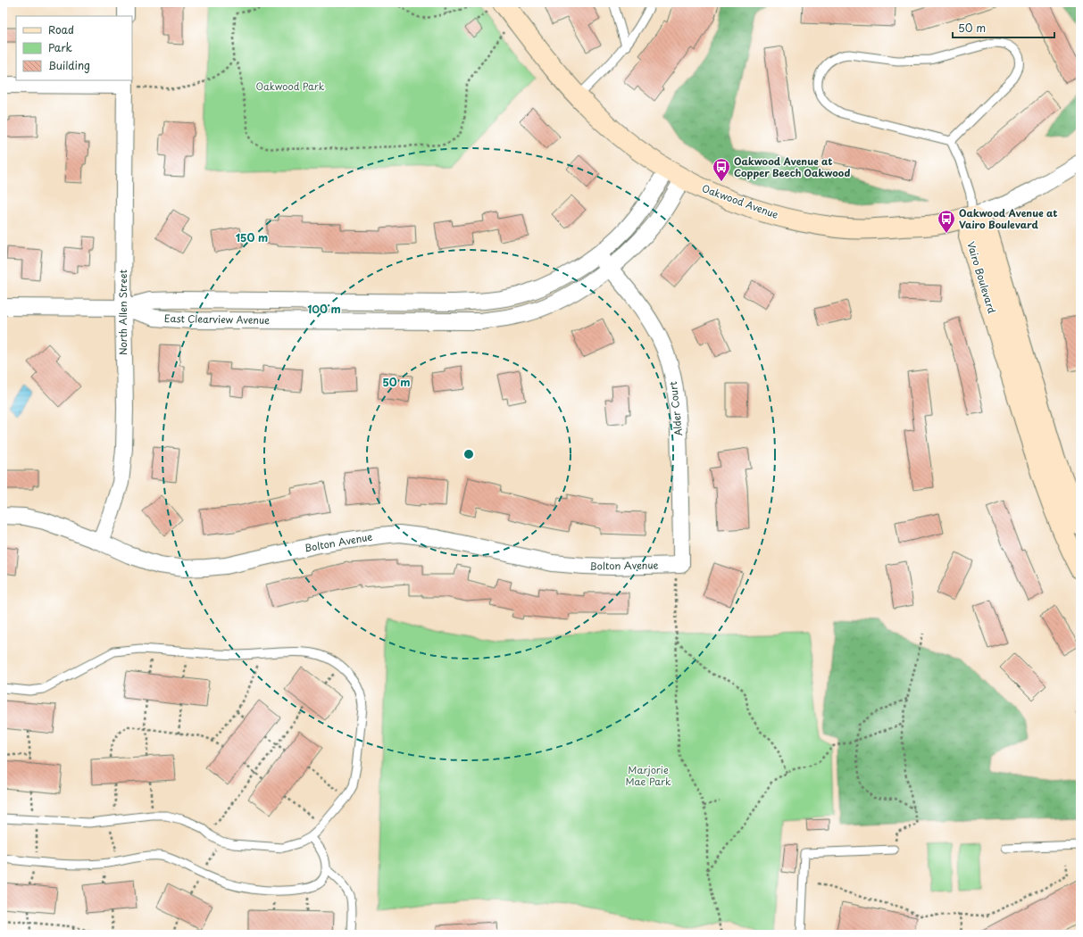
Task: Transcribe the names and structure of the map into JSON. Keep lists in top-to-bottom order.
{
  "streets": {
    "street": [
      "Oakwood Avenue",
      "Vairo Boulevard",
      "North Allen Street",
      "East Clearview Avenue",
      "Alder Court",
      "Bolton Avenue"
    ]
  },
  "crossings": [
    ["Oakwood Avenue", "Vairo Boulevard"],
    ["Oakwood Avenue", "East Clearview Avenue"],
    ["North Allen Street", "East Clearview Avenue"],
    ["North Allen Street", "Bolton Avenue"],
    ["East Clearview Avenue", "Alder Court"],
    ["Alder Court", "Bolton Avenue"]
  ],
  "parks": ["Oakwood Park", "Marjorie Mae Park"],
  "places": {
    "bus stop": ["Oakwood Avenue at Copper Beech Oakwood", "Oakwood Avenue at Vairo Boulevard"]
  },
  "legend": ["Road", "Park", "Building"],
  "scale_bar": "50 m",
  "rings": ["150 m", "100 m", "50 m"]
}
